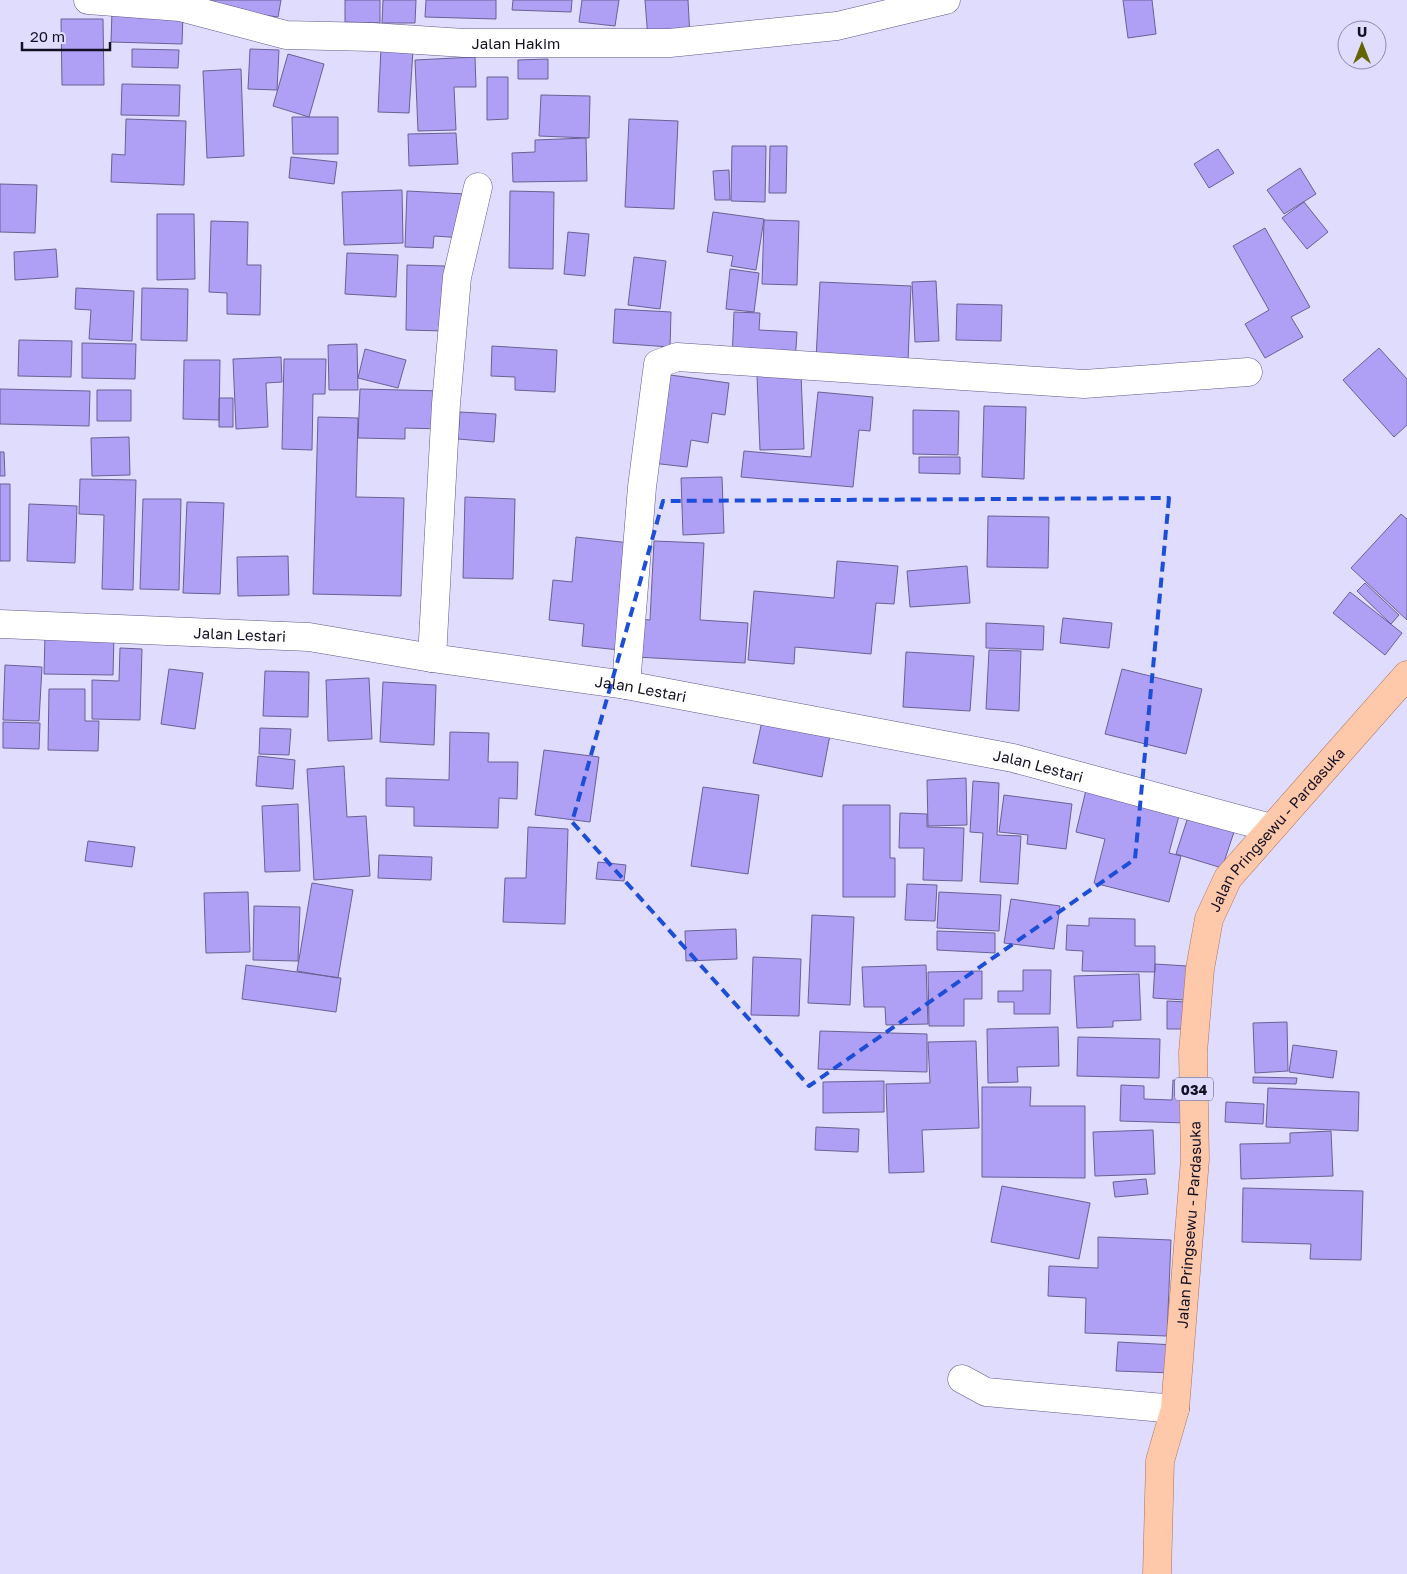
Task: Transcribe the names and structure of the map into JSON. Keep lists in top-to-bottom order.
{
  "streets": {
    "main road": ["Jalan Pringsewu - Pardasuka", "034"],
    "street": ["Jalan Hakim", "Jalan Lestari"]
  },
  "crossings": [
    ["Jalan Lestari", "Jalan Pringsewu - Pardasuka"]
  ],
  "scale_bar": "20 m",
  "north": "top"
}
